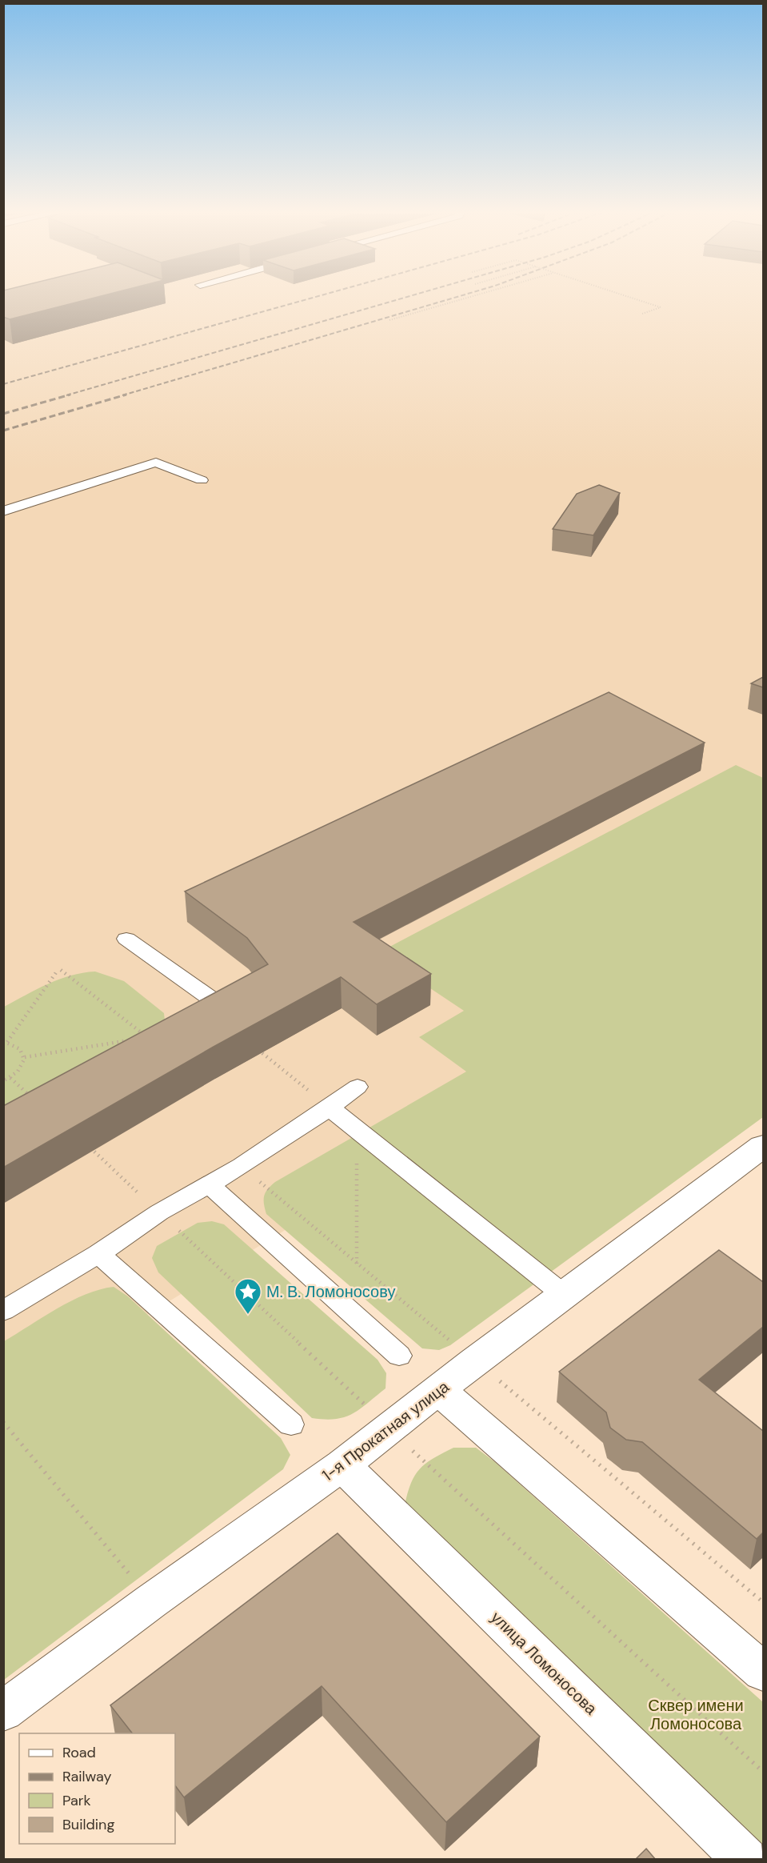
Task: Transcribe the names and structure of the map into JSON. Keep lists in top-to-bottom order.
{
  "streets": {
    "street": ["1-я Прокатная улица", "улица Ломоносова"]
  },
  "crossings": [
    ["1-я Прокатная улица", "улица Ломоносова"]
  ],
  "parks": ["Сквер имени Ломоносова"],
  "places": {
    "place": ["М. В. Ломоносову"]
  },
  "legend": [
    "Road",
    "Railway",
    "Park",
    "Building"
  ]
}
